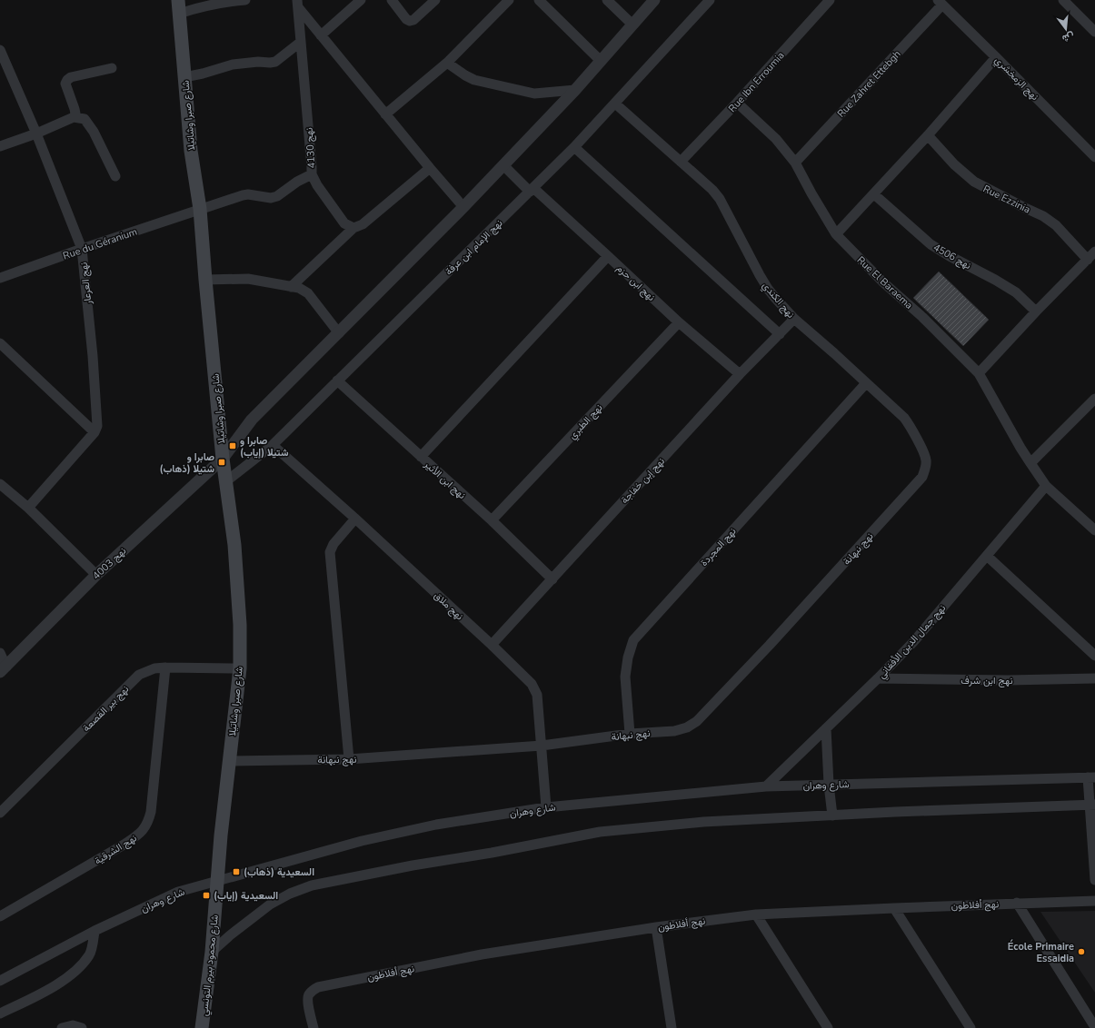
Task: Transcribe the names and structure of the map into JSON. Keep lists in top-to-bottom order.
{
  "streets": {
    "main road": ["شارع صبرا وشاتيلا", "شارع محمود بيرم التونسي"],
    "street": [
      "نهج الزمخشري",
      "Rue Ibn Erroumia",
      "Rue Zahret Ettebgh",
      "نهج 4130",
      "Rue Ezzinia",
      "Rue du Géranium",
      "نهج الإمام ابن عرفة",
      "نهج 4506",
      "نهج ابن حزم",
      "Rue El Baraema",
      "نهج العرعار",
      "نهج الكندي",
      "نهج الطبري",
      "نهج ابن الأثير",
      "نهج إبن خفاجة",
      "نهج المجردة",
      "نهج نبهانة",
      "نهج 4003",
      "نهج ملاق",
      "نهج جمال الدين الأفغاني",
      "نهج ابن شرف",
      "نهج بير القصعة",
      "شارع وهران",
      "نهج الشرقية",
      "نهج أفلاطون"
    ]
  },
  "crossings": [
    ["نهج الزمخشري", "Rue Zahret Ettebgh"],
    ["Rue Ibn Erroumia", "Rue El Baraema"],
    ["Rue Ibn Erroumia", "نهج الكندي"],
    ["Rue Zahret Ettebgh", "Rue El Baraema"],
    ["شارع صبرا وشاتيلا", "Rue du Géranium"],
    ["شارع صبرا وشاتيلا", "نهج الإمام ابن عرفة"],
    ["شارع صبرا وشاتيلا", "نهج نبهانة"],
    ["شارع صبرا وشاتيلا", "نهج 4003"],
    ["شارع صبرا وشاتيلا", "نهج بير القصعة"],
    ["شارع صبرا وشاتيلا", "شارع وهران"],
    ["شارع صبرا وشاتيلا", "شارع محمود بيرم التونسي"],
    ["نهج 4130", "Rue du Géranium"],
    ["Rue du Géranium", "نهج العرعار"],
    ["نهج الإمام ابن عرفة", "نهج ابن حزم"],
    ["نهج الإمام ابن عرفة", "نهج الكندي"],
    ["نهج الإمام ابن عرفة", "نهج ابن الأثير"],
    ["نهج الإمام ابن عرفة", "نهج ملاق"],
    ["نهج ابن حزم", "نهج الطبري"],
    ["نهج ابن حزم", "نهج إبن خفاجة"],
    ["نهج ابن حزم", "نهج 4003"],
    ["Rue El Baraema", "نهج جمال الدين الأفغاني"],
    ["نهج الكندي", "نهج إبن خفاجة"],
    ["نهج الكندي", "نهج المجردة"],
    ["نهج الكندي", "نهج نبهانة"],
    ["نهج الطبري", "نهج ابن الأثير"],
    ["نهج ابن الأثير", "نهج إبن خفاجة"],
    ["نهج إبن خفاجة", "نهج ملاق"],
    ["نهج المجردة", "نهج نبهانة"],
    ["نهج نبهانة", "نهج ملاق"],
    ["نهج ملاق", "شارع وهران"],
    ["نهج جمال الدين الأفغاني", "نهج ابن شرف"],
    ["نهج جمال الدين الأفغاني", "شارع وهران"],
    ["نهج بير القصعة", "نهج الشرقية"],
    ["شارع وهران", "شارع محمود بيرم التونسي"]
  ],
  "places": {
    "transit": [
      "صابرا و شتيلا (إياب)",
      "صابرا و شتيلا (ذهاب)",
      "السعيدية (ذهاب)",
      "السعيدية (إياب)"
    ],
    "other": ["École Primaire Essaidia"]
  },
  "north": "bottom"
}
